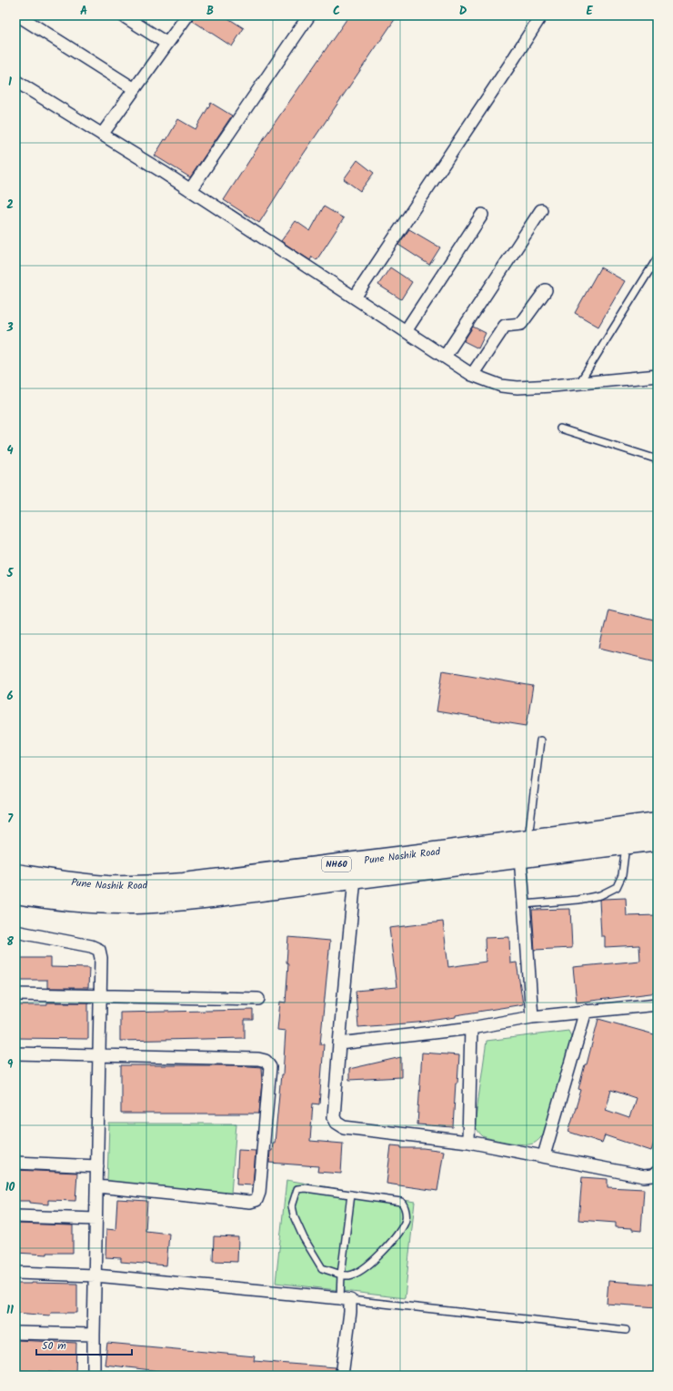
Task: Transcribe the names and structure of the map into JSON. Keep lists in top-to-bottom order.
{
  "streets": {
    "highway": ["Pune Nashik Road", "NH60"]
  },
  "scale_bar": "50 m",
  "grid": {
    "columns": [
      "A",
      "B",
      "C",
      "D",
      "E"
    ],
    "rows": [
      "1",
      "2",
      "3",
      "4",
      "5",
      "6",
      "7",
      "8",
      "9",
      "10",
      "11"
    ]
  }
}
